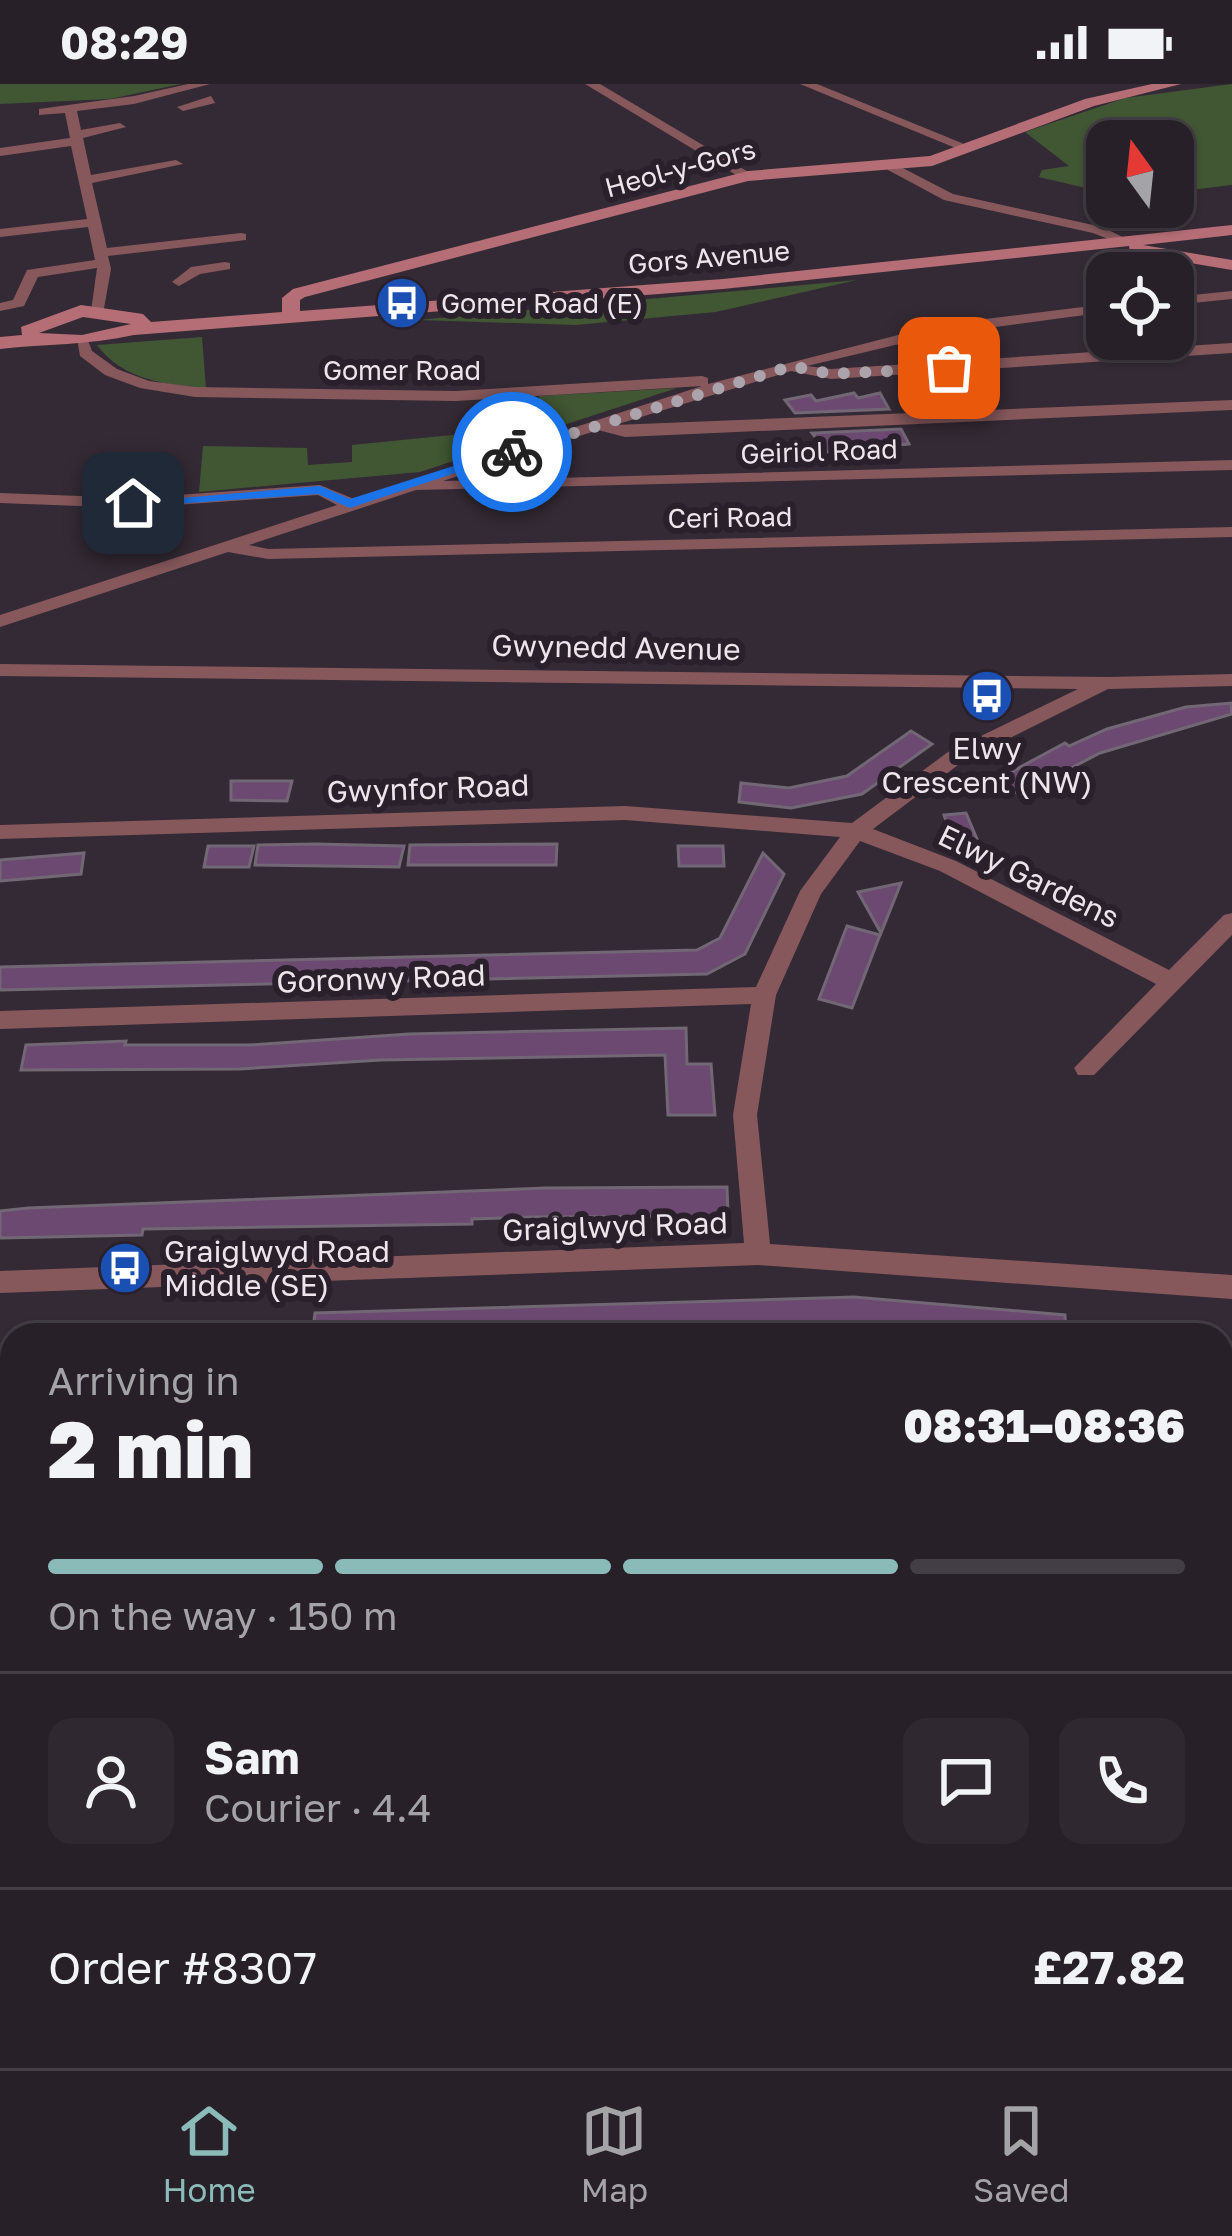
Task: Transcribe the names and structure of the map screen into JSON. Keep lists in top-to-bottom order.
{
  "streets": {
    "street": [
      "Heol-y-Gors",
      "Gors Avenue",
      "Gomer Road",
      "Geiriol Road",
      "Ceri Road",
      "Gwynedd Avenue",
      "Gwynfor Road",
      "Elwy Gardens",
      "Goronwy Road",
      "Graiglwyd Road"
    ]
  },
  "crossings": [
    ["Heol-y-Gors", "Gors Avenue"],
    ["Gwynfor Road", "Elwy Gardens"]
  ],
  "places": {
    "bus stop": ["Gomer Road (E)", "Elwy Crescent (NW)", "Graiglwyd Road Middle (SE)"]
  },
  "north": "top",
  "page": {
    "status": "08:29",
    "heading": ["2 min", "Arriving in", "08:31–08:36"],
    "panel": [
      "Sam",
      "Courier · 4.4",
      "Order #8307",
      "£27.82"
    ],
    "bar": "On the way · 150 m",
    "tabs": ["Home", "Map", "Saved"]
  }
}
